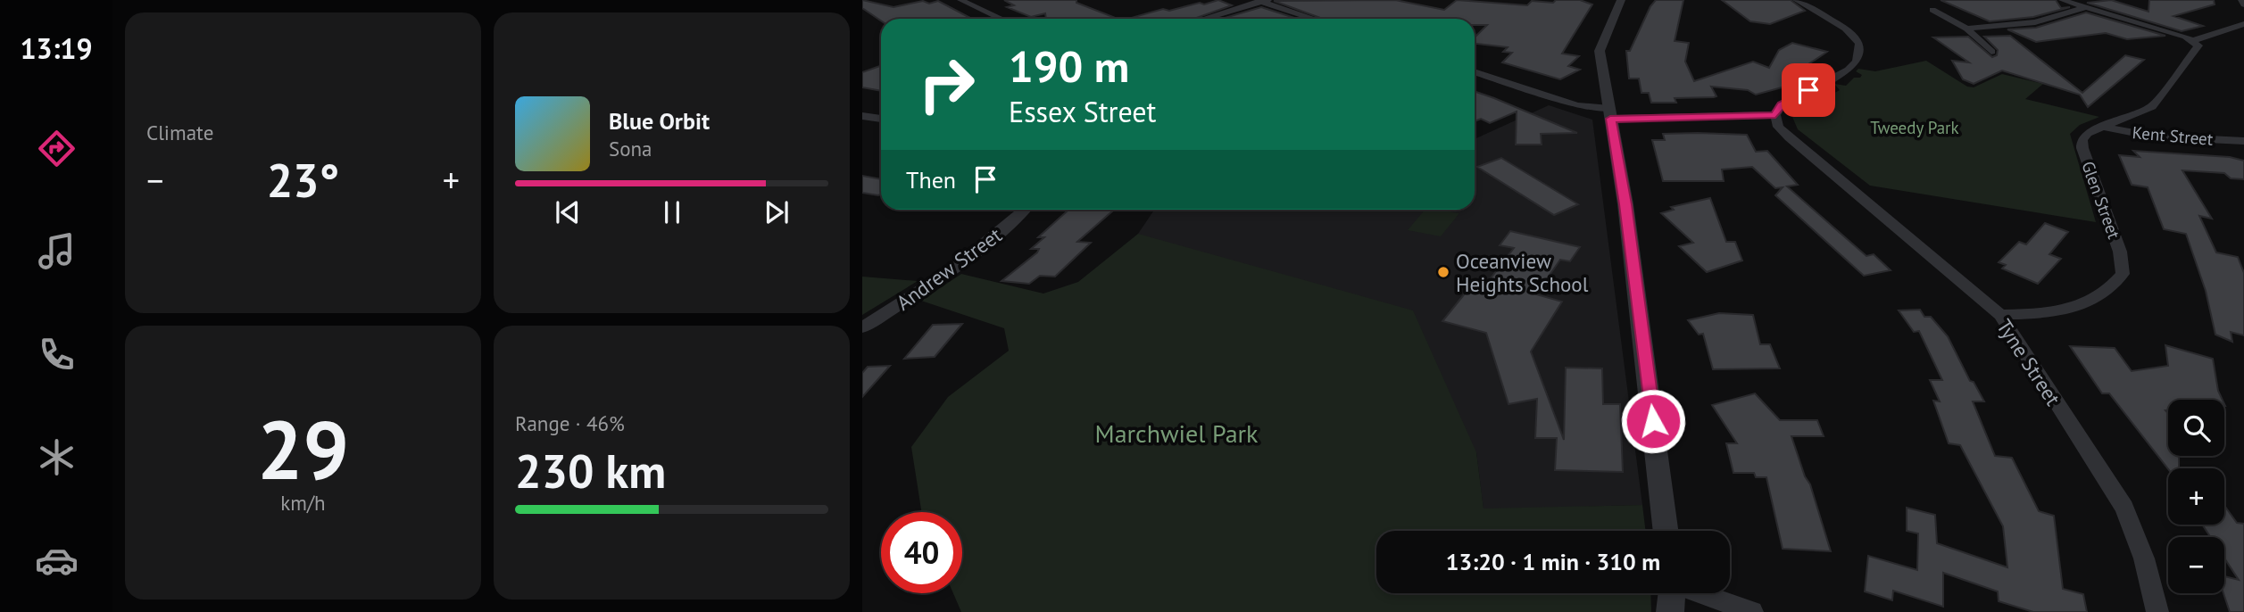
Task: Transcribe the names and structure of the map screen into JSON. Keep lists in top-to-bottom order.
{
  "streets": {
    "street": [
      "Kent Street",
      "Glen Street",
      "Andrew Street",
      "Tyne Street"
    ]
  },
  "crossings": [
    ["Kent Street", "Glen Street"],
    ["Glen Street", "Tyne Street"]
  ],
  "parks": ["Tweedy Park", "Marchwiel Park"],
  "places": ["Oceanview Heights School"],
  "page": {
    "tabs": "13:19",
    "tile": [
      "Climate",
      ["29", "km/h"],
      ["Range · 46%", "230 km"]
    ],
    "turn": ["190 m", "Essex Street"],
    "song": ["Blue Orbit", "Sona"],
    "then": "Then",
    "heat": ["−", "23°", "+"],
    "map_buttons": ["+", "−"],
    "limit": "40",
    "trip": "13:20 · 1 min · 310 m"
  }
}
